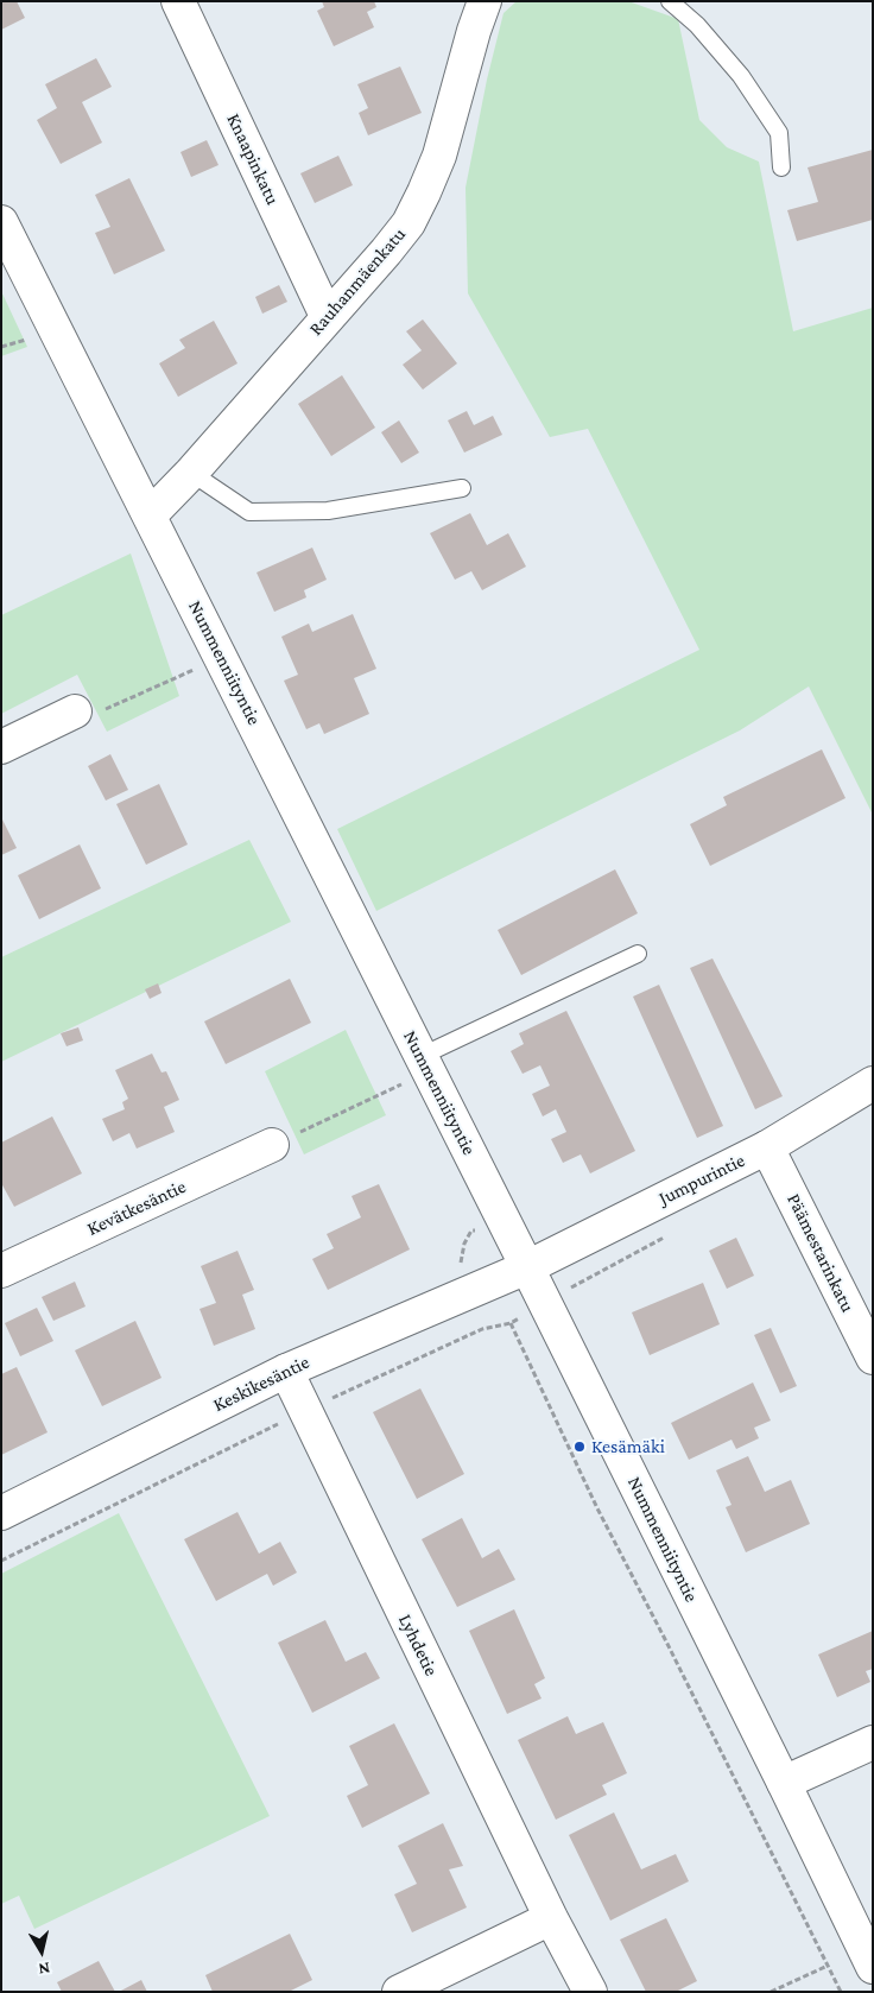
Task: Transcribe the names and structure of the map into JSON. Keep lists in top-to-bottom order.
{
  "streets": {
    "street": [
      "Knaapinkatu",
      "Rauhanmäenkatu",
      "Nummenniityntie",
      "Jumpurintie",
      "Kevätkesäntie",
      "Päämestarinkatu",
      "Keskikesäntie",
      "Lyhdetie"
    ]
  },
  "crossings": [
    ["Knaapinkatu", "Rauhanmäenkatu"],
    ["Rauhanmäenkatu", "Nummenniityntie"],
    ["Nummenniityntie", "Jumpurintie"],
    ["Nummenniityntie", "Keskikesäntie"],
    ["Jumpurintie", "Päämestarinkatu"],
    ["Jumpurintie", "Keskikesäntie"],
    ["Keskikesäntie", "Lyhdetie"]
  ],
  "places": ["Kesämäki"],
  "north": "bottom"
}
